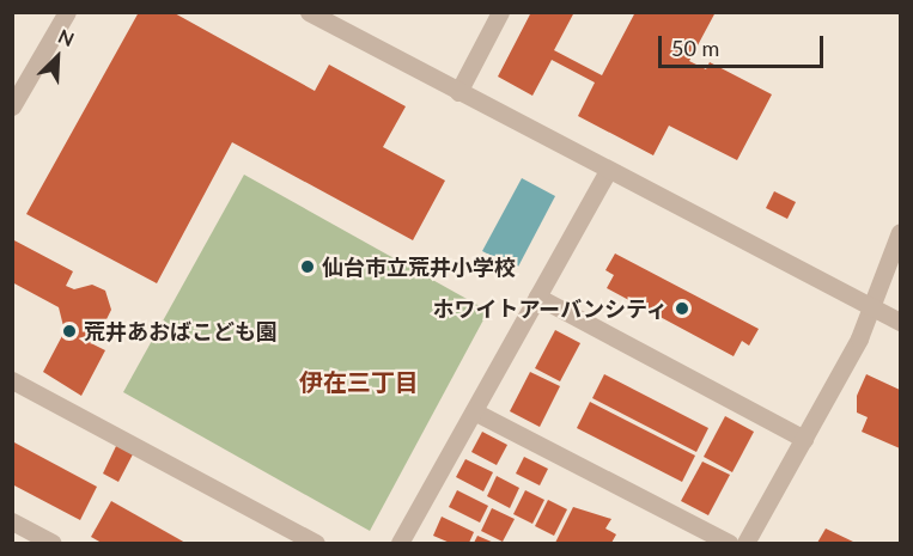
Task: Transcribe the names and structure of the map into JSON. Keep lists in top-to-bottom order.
{
  "districts": ["伊在三丁目"],
  "places": ["仙台市立荒井小学校", "ホワイトアーバンシティ", "荒井あおばこども園"],
  "scale_bar": "50 m",
  "north": "top right"
}
